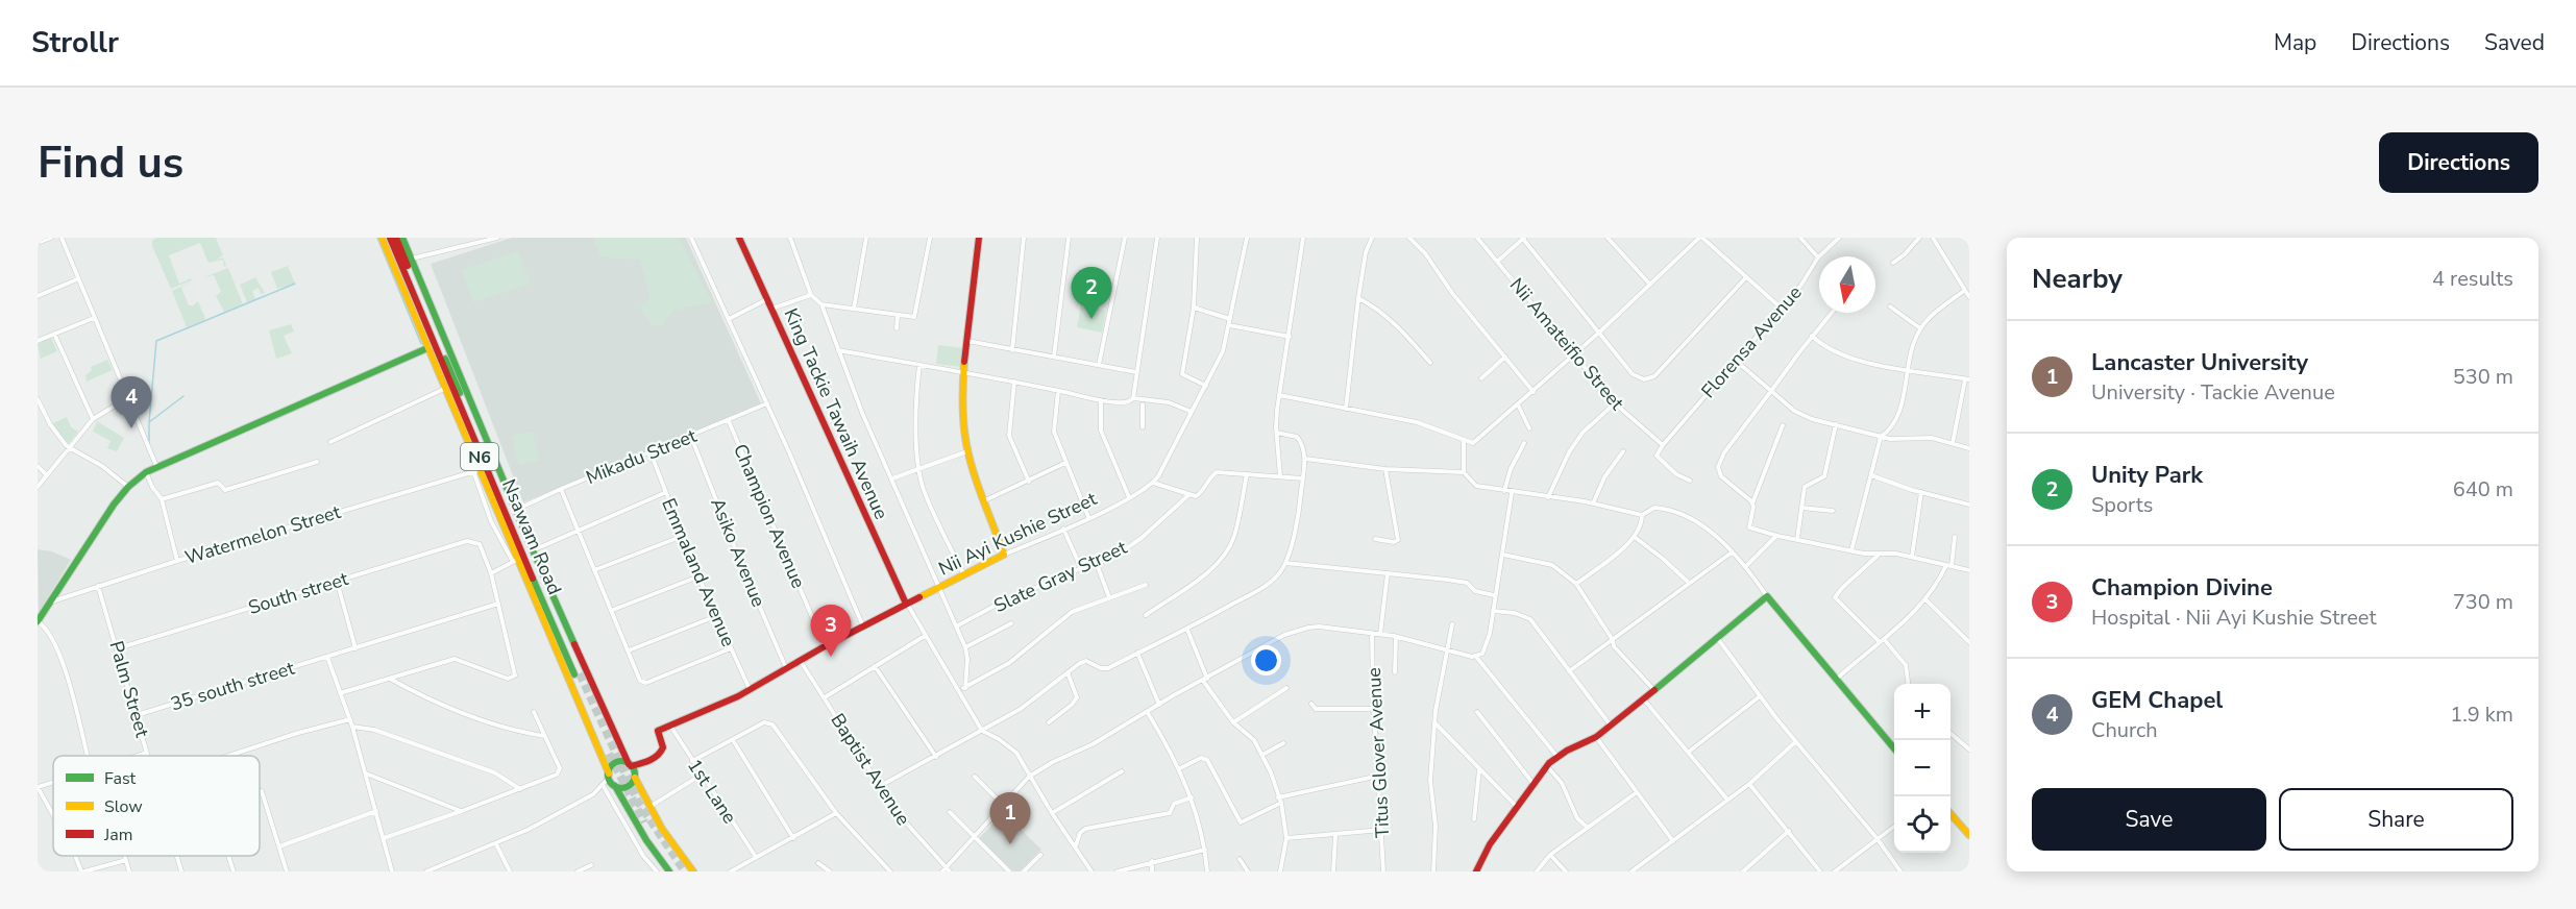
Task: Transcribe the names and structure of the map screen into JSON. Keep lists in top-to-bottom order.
{
  "streets": {
    "main road": [
      "King Tackie Tawaih Avenue",
      "N6",
      "Nii Ayi Kushie Street",
      "Nsawam Road"
    ],
    "street": [
      "Florensa Avenue",
      "Nii Amateifio Street",
      "Mikadu Street",
      "Champion Avenue",
      "Watermelon Street",
      "Asiko Avenue",
      "Emmaland Avenue",
      "Slate Gray Street",
      "South street",
      "35 south street",
      "Palm Street",
      "Titus Glover Avenue",
      "Baptist Avenue",
      "1st Lane"
    ]
  },
  "crossings": [
    ["Florensa Avenue", "Nii Amateifio Street"],
    ["King Tackie Tawaih Avenue", "Nii Ayi Kushie Street"],
    ["Mikadu Street", "Champion Avenue"],
    ["Mikadu Street", "Asiko Avenue"],
    ["Mikadu Street", "Emmaland Avenue"],
    ["Champion Avenue", "Nii Ayi Kushie Street"],
    ["Nii Ayi Kushie Street", "Asiko Avenue"],
    ["Nii Ayi Kushie Street", "Emmaland Avenue"],
    ["Nii Ayi Kushie Street", "Baptist Avenue"],
    ["Nii Ayi Kushie Street", "1st Lane"],
    ["Watermelon Street", "Palm Street"],
    ["South street", "Palm Street"],
    ["35 south street", "Palm Street"]
  ],
  "legend": ["Fast", "Slow", "Jam"],
  "north": "bottom",
  "page": {
    "header": "Strollr",
    "nav": ["Map", "Directions", "Saved"],
    "buttons": [
      "Directions",
      ["Save", "Share"]
    ],
    "title": "Find us",
    "heading": ["Nearby", "4 results"],
    "pins": [
      "2",
      "4",
      "3",
      "1"
    ],
    "list": [
      {
        "mark": "1",
        "name": "Lancaster University",
        "note": "University · Tackie Avenue",
        "value": "530 m"
      },
      {
        "mark": "2",
        "name": "Unity Park",
        "note": "Sports",
        "value": "640 m"
      },
      {
        "mark": "3",
        "name": "Champion Divine",
        "note": "Hospital · Nii Ayi Kushie Street",
        "value": "730 m"
      },
      {
        "mark": "4",
        "name": "GEM Chapel",
        "note": "Church",
        "value": "1.9 km"
      }
    ],
    "map_buttons": ["+", "−"]
  }
}
